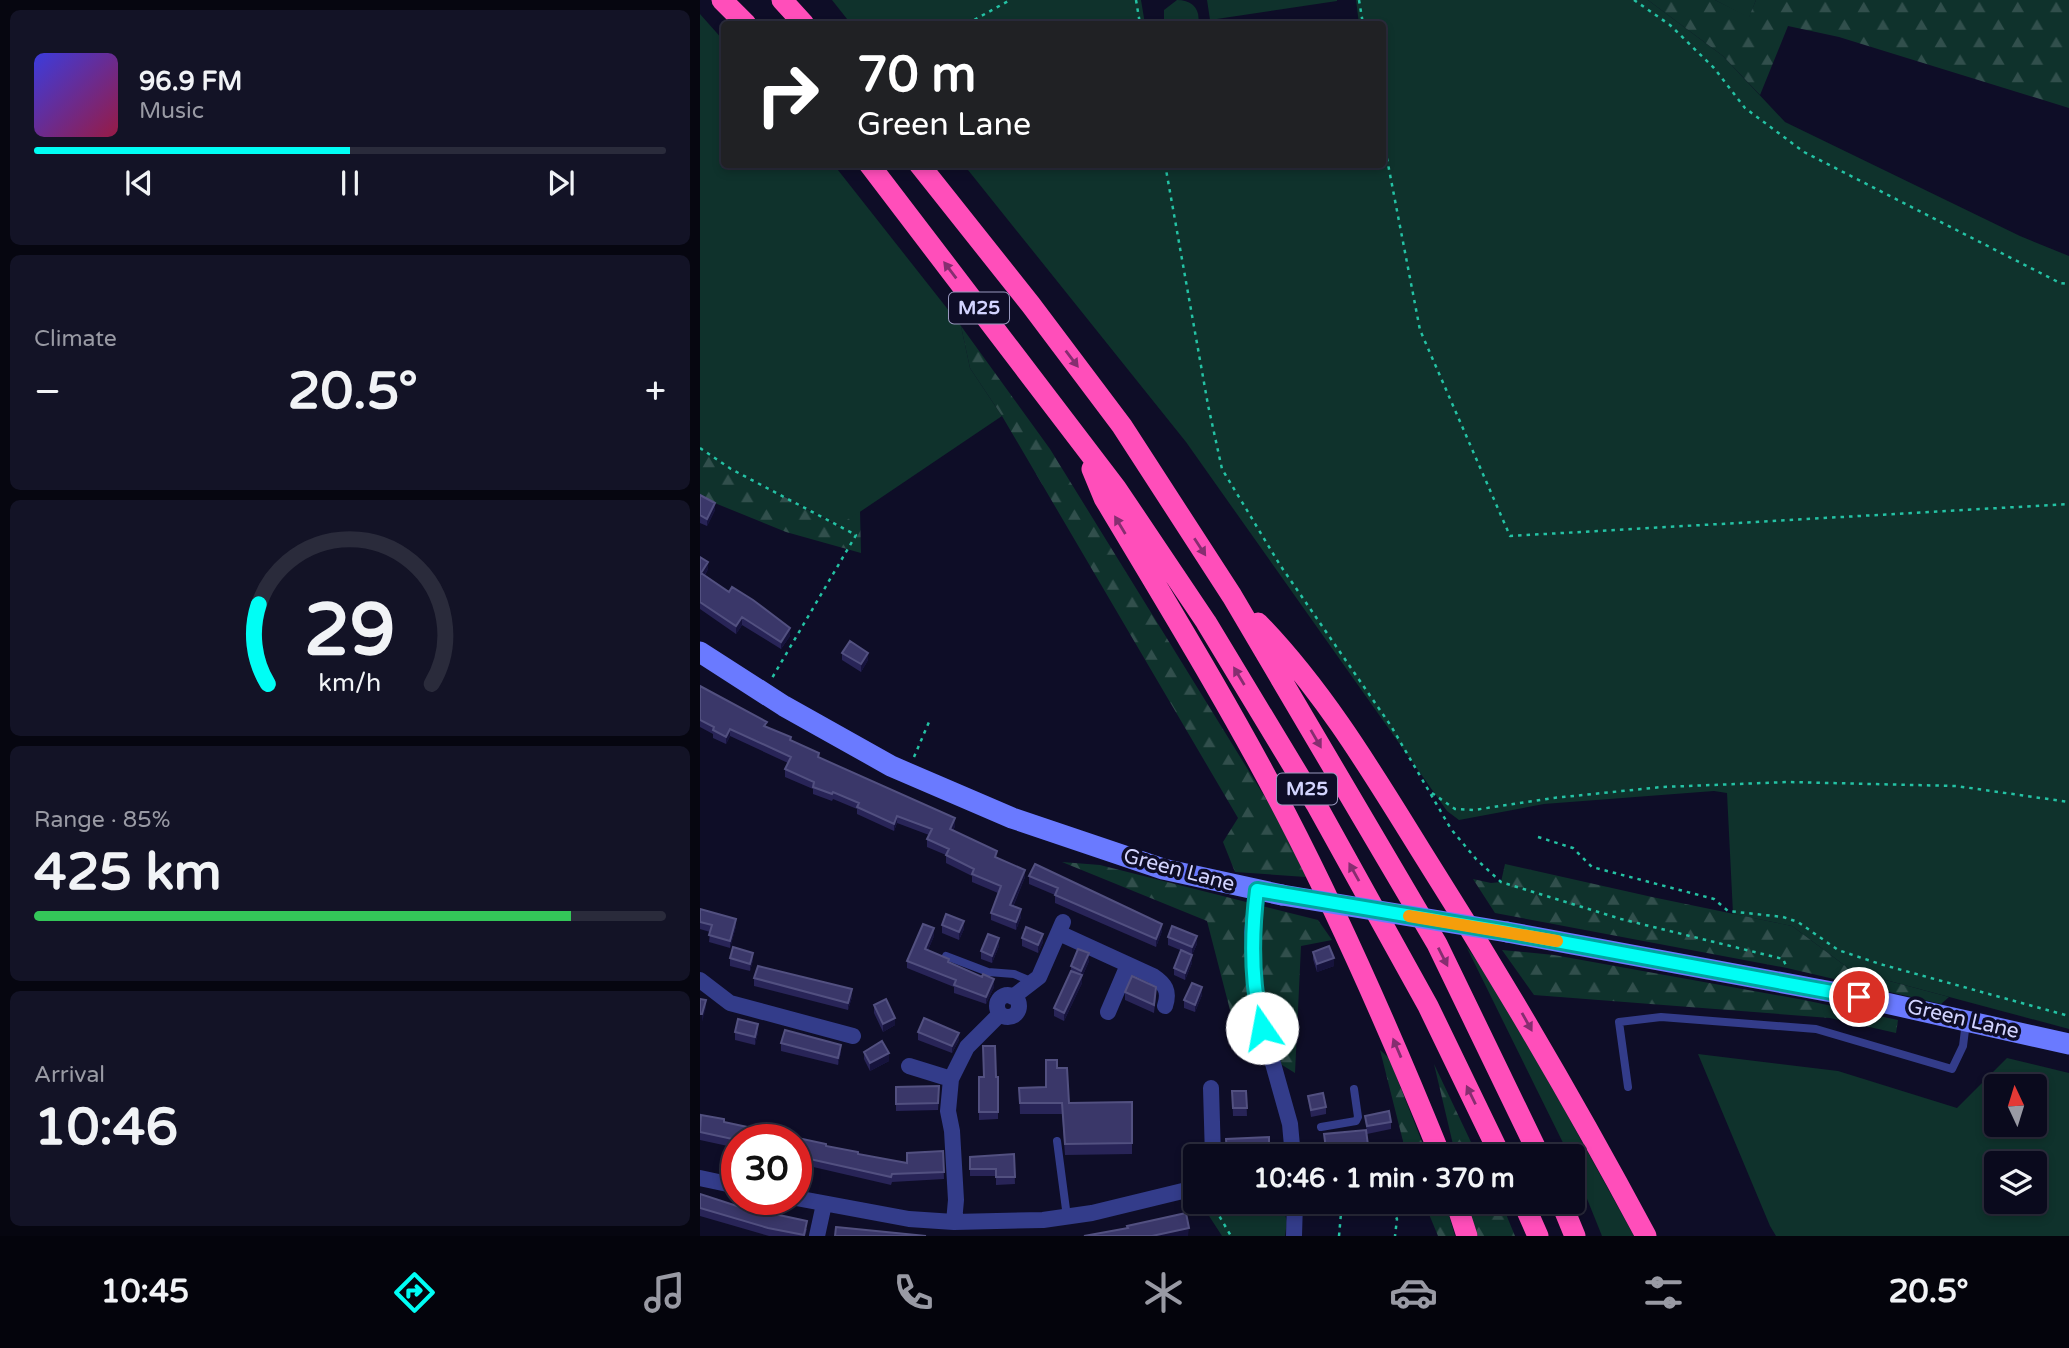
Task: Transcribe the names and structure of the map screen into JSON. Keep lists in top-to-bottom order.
{
  "streets": {
    "highway": ["M25"],
    "street": ["Green Lane"]
  },
  "north": "top",
  "page": {
    "turn": ["70 m", "Green Lane"],
    "song": ["96.9 FM", "Music"],
    "tile": [
      "Climate",
      ["Range · 85%", "425 km"],
      ["Arrival", "10:46"]
    ],
    "heat": ["−", "20.5°", "+"],
    "limit": "30",
    "trip": "10:46 · 1 min · 370 m",
    "tabs": ["10:45", "20.5°"],
    "gauge": ["29", "km/h"]
  }
}
